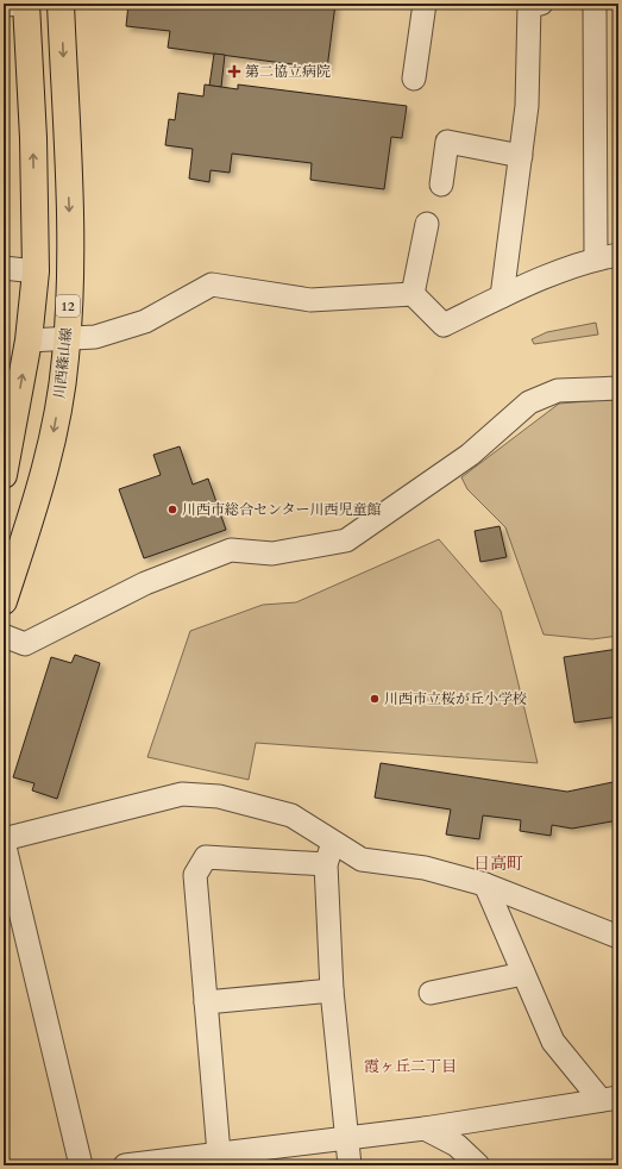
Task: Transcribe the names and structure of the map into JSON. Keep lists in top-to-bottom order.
{
  "streets": {
    "main road": ["12", "川西篠山線"]
  },
  "districts": ["日高町", "霞ヶ丘二丁目"],
  "places": {
    "health": ["第二協立病院"],
    "other": ["川西市総合センター川西児童館", "川西市立桜が丘小学校"]
  }
}
